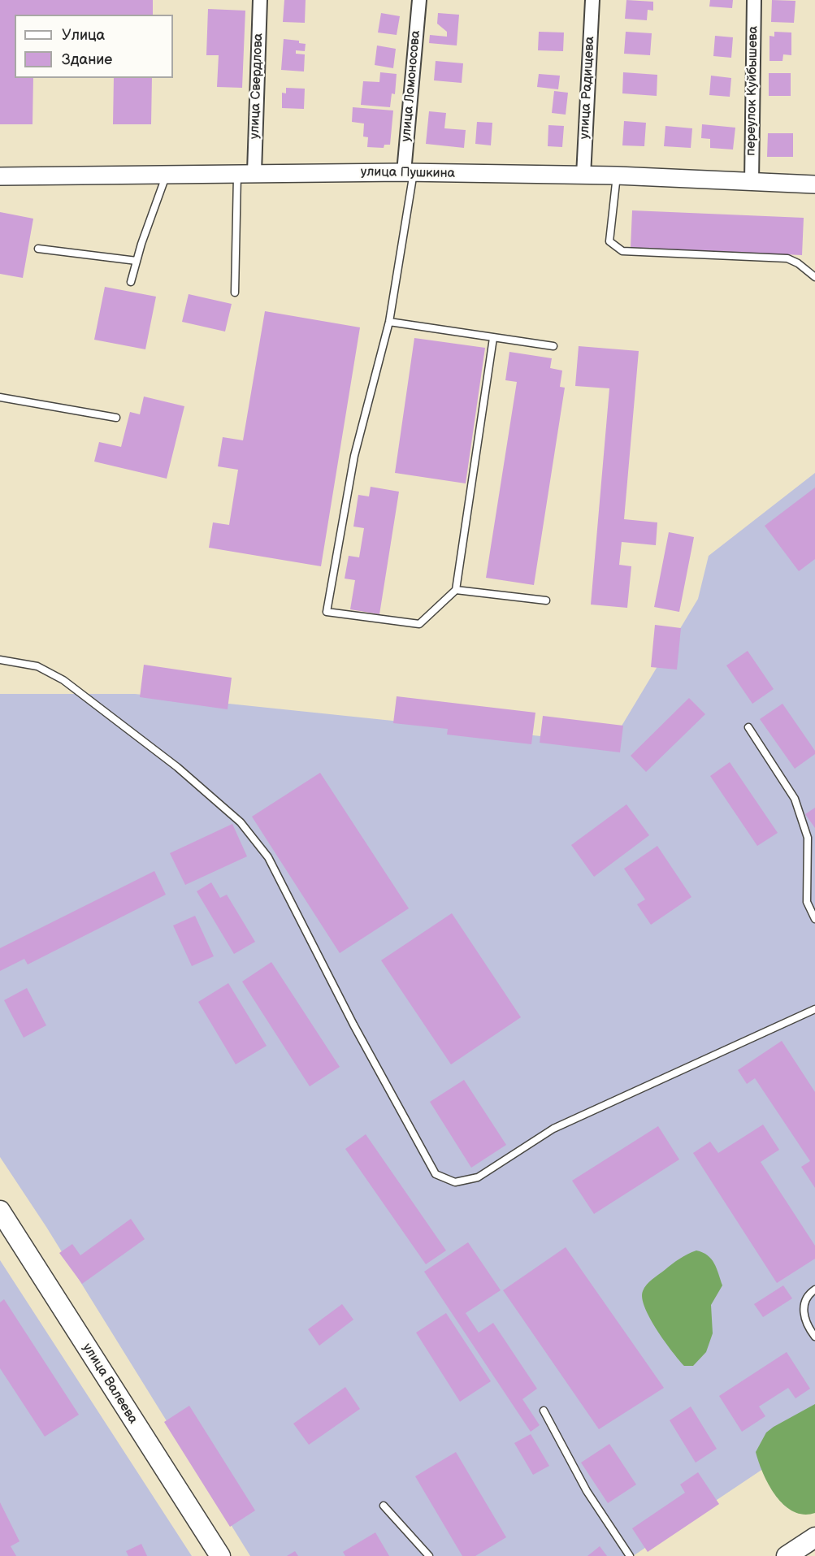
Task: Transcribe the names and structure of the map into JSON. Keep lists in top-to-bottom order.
{
  "streets": {
    "main road": ["улица Валеева"],
    "street": [
      "улица Свердлова",
      "улица Ломоносова",
      "улица Радищева",
      "переулок Куйбышева",
      "улица Пушкина"
    ]
  },
  "crossings": [
    ["улица Свердлова", "улица Пушкина"],
    ["улица Ломоносова", "улица Пушкина"],
    ["улица Радищева", "улица Пушкина"],
    ["переулок Куйбышева", "улица Пушкина"]
  ],
  "legend": ["Улица", "Здание"]
}
